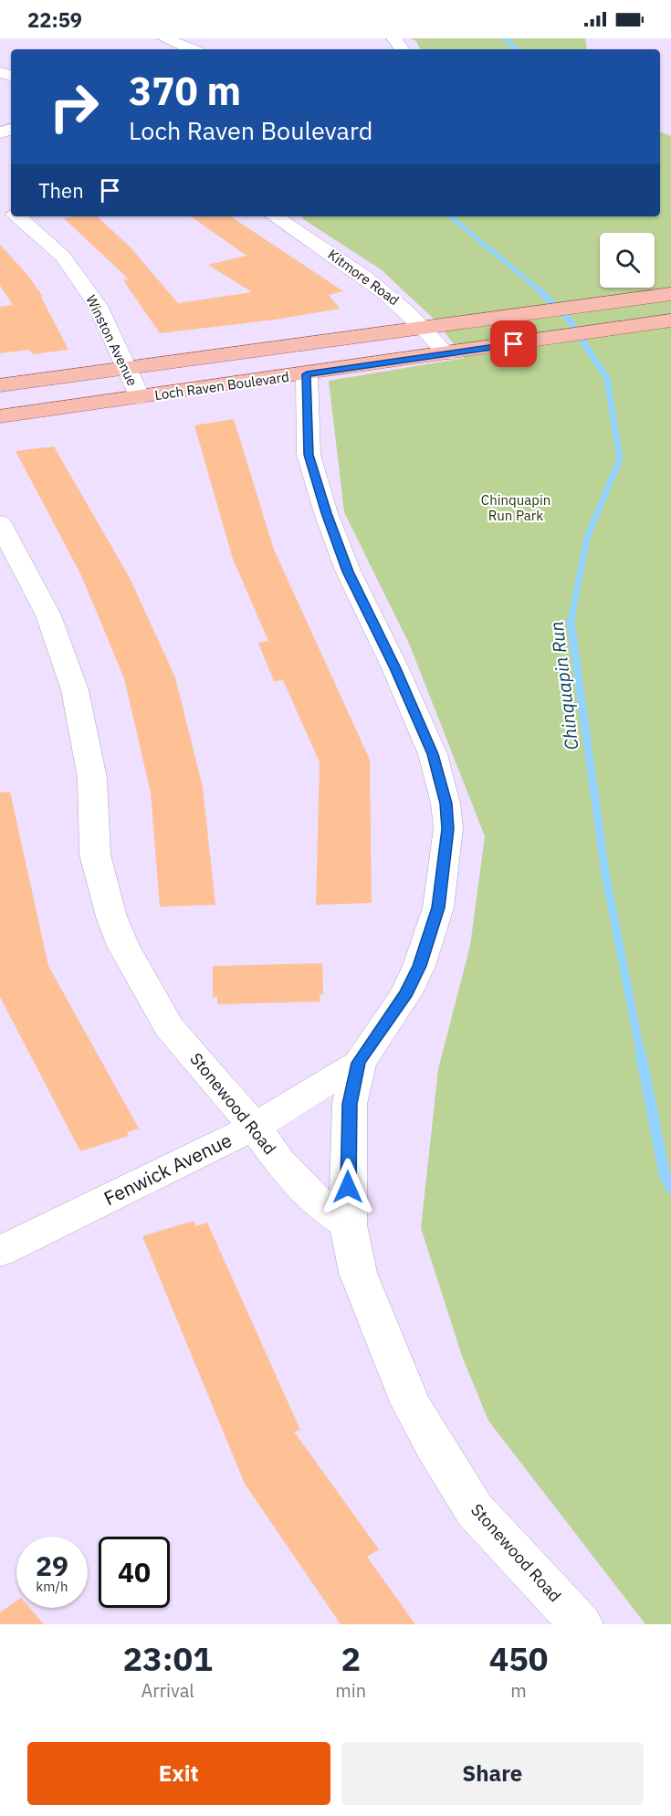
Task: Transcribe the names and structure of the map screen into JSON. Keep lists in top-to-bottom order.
{
  "streets": {
    "main road": ["Loch Raven Boulevard"],
    "street": [
      "Kitmore Road",
      "Winston Avenue",
      "Stonewood Road",
      "Fenwick Avenue"
    ]
  },
  "crossings": [
    ["Kitmore Road", "Loch Raven Boulevard"],
    ["Winston Avenue", "Loch Raven Boulevard"],
    ["Stonewood Road", "Fenwick Avenue"]
  ],
  "water": ["Chinquapin Run"],
  "parks": ["Chinquapin Run Park"],
  "page": {
    "status": "22:59",
    "turn": ["370 m", "Loch Raven Boulevard"],
    "then": "Then",
    "speed": "29 km/h",
    "limit": "40",
    "eta": [
      "23:01",
      "Arrival",
      "2",
      "min",
      "450",
      "m"
    ],
    "buttons": ["Exit", "Share"]
  }
}
